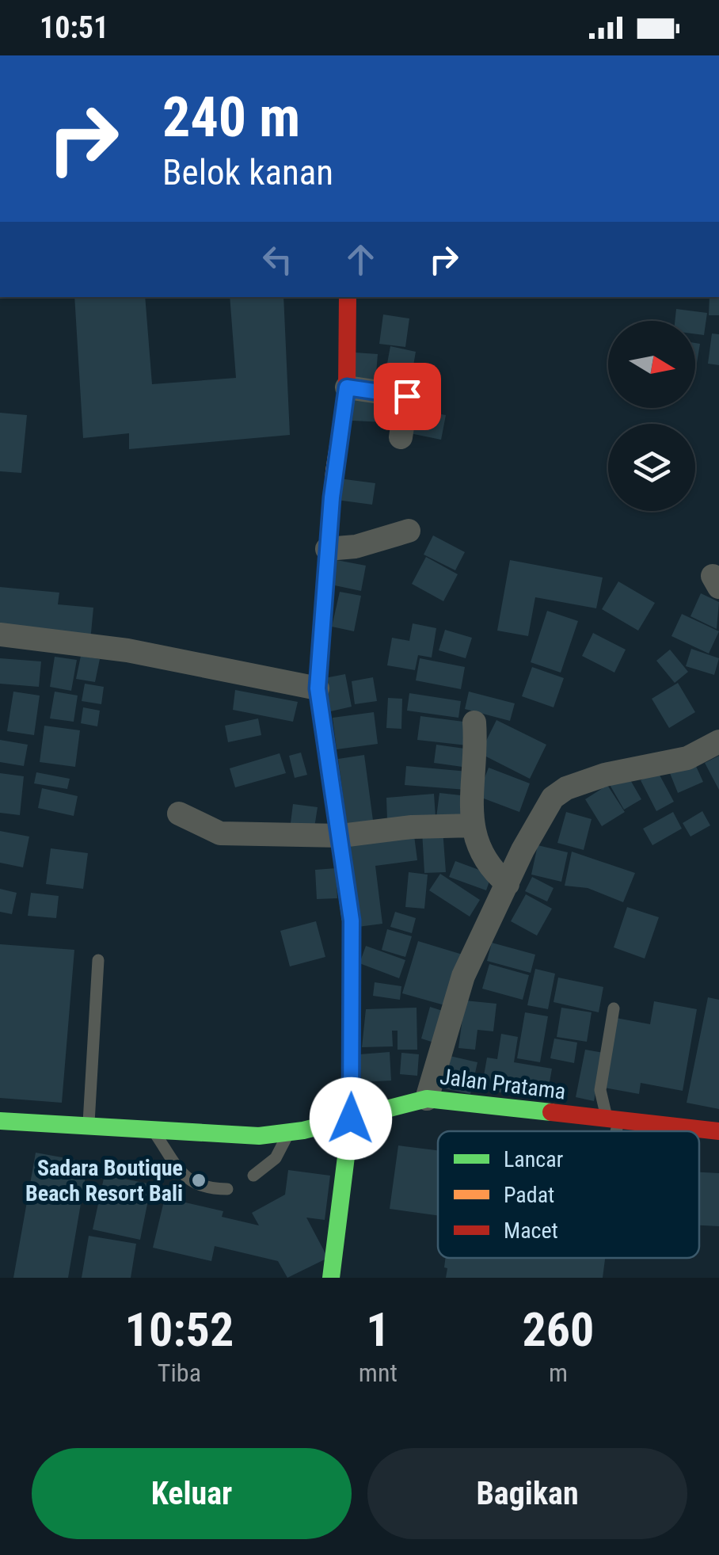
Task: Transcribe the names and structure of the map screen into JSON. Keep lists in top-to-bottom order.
{
  "streets": {
    "street": ["Jalan Pratama"]
  },
  "places": ["Sadara Boutique Beach Resort Bali"],
  "legend": ["Lancar", "Padat", "Macet"],
  "north": "right",
  "page": {
    "status": "10:51",
    "turn": ["240 m", "Belok kanan"],
    "eta": [
      "10:52",
      "Tiba",
      "1",
      "mnt",
      "260",
      "m"
    ],
    "buttons": ["Keluar", "Bagikan"]
  }
}
